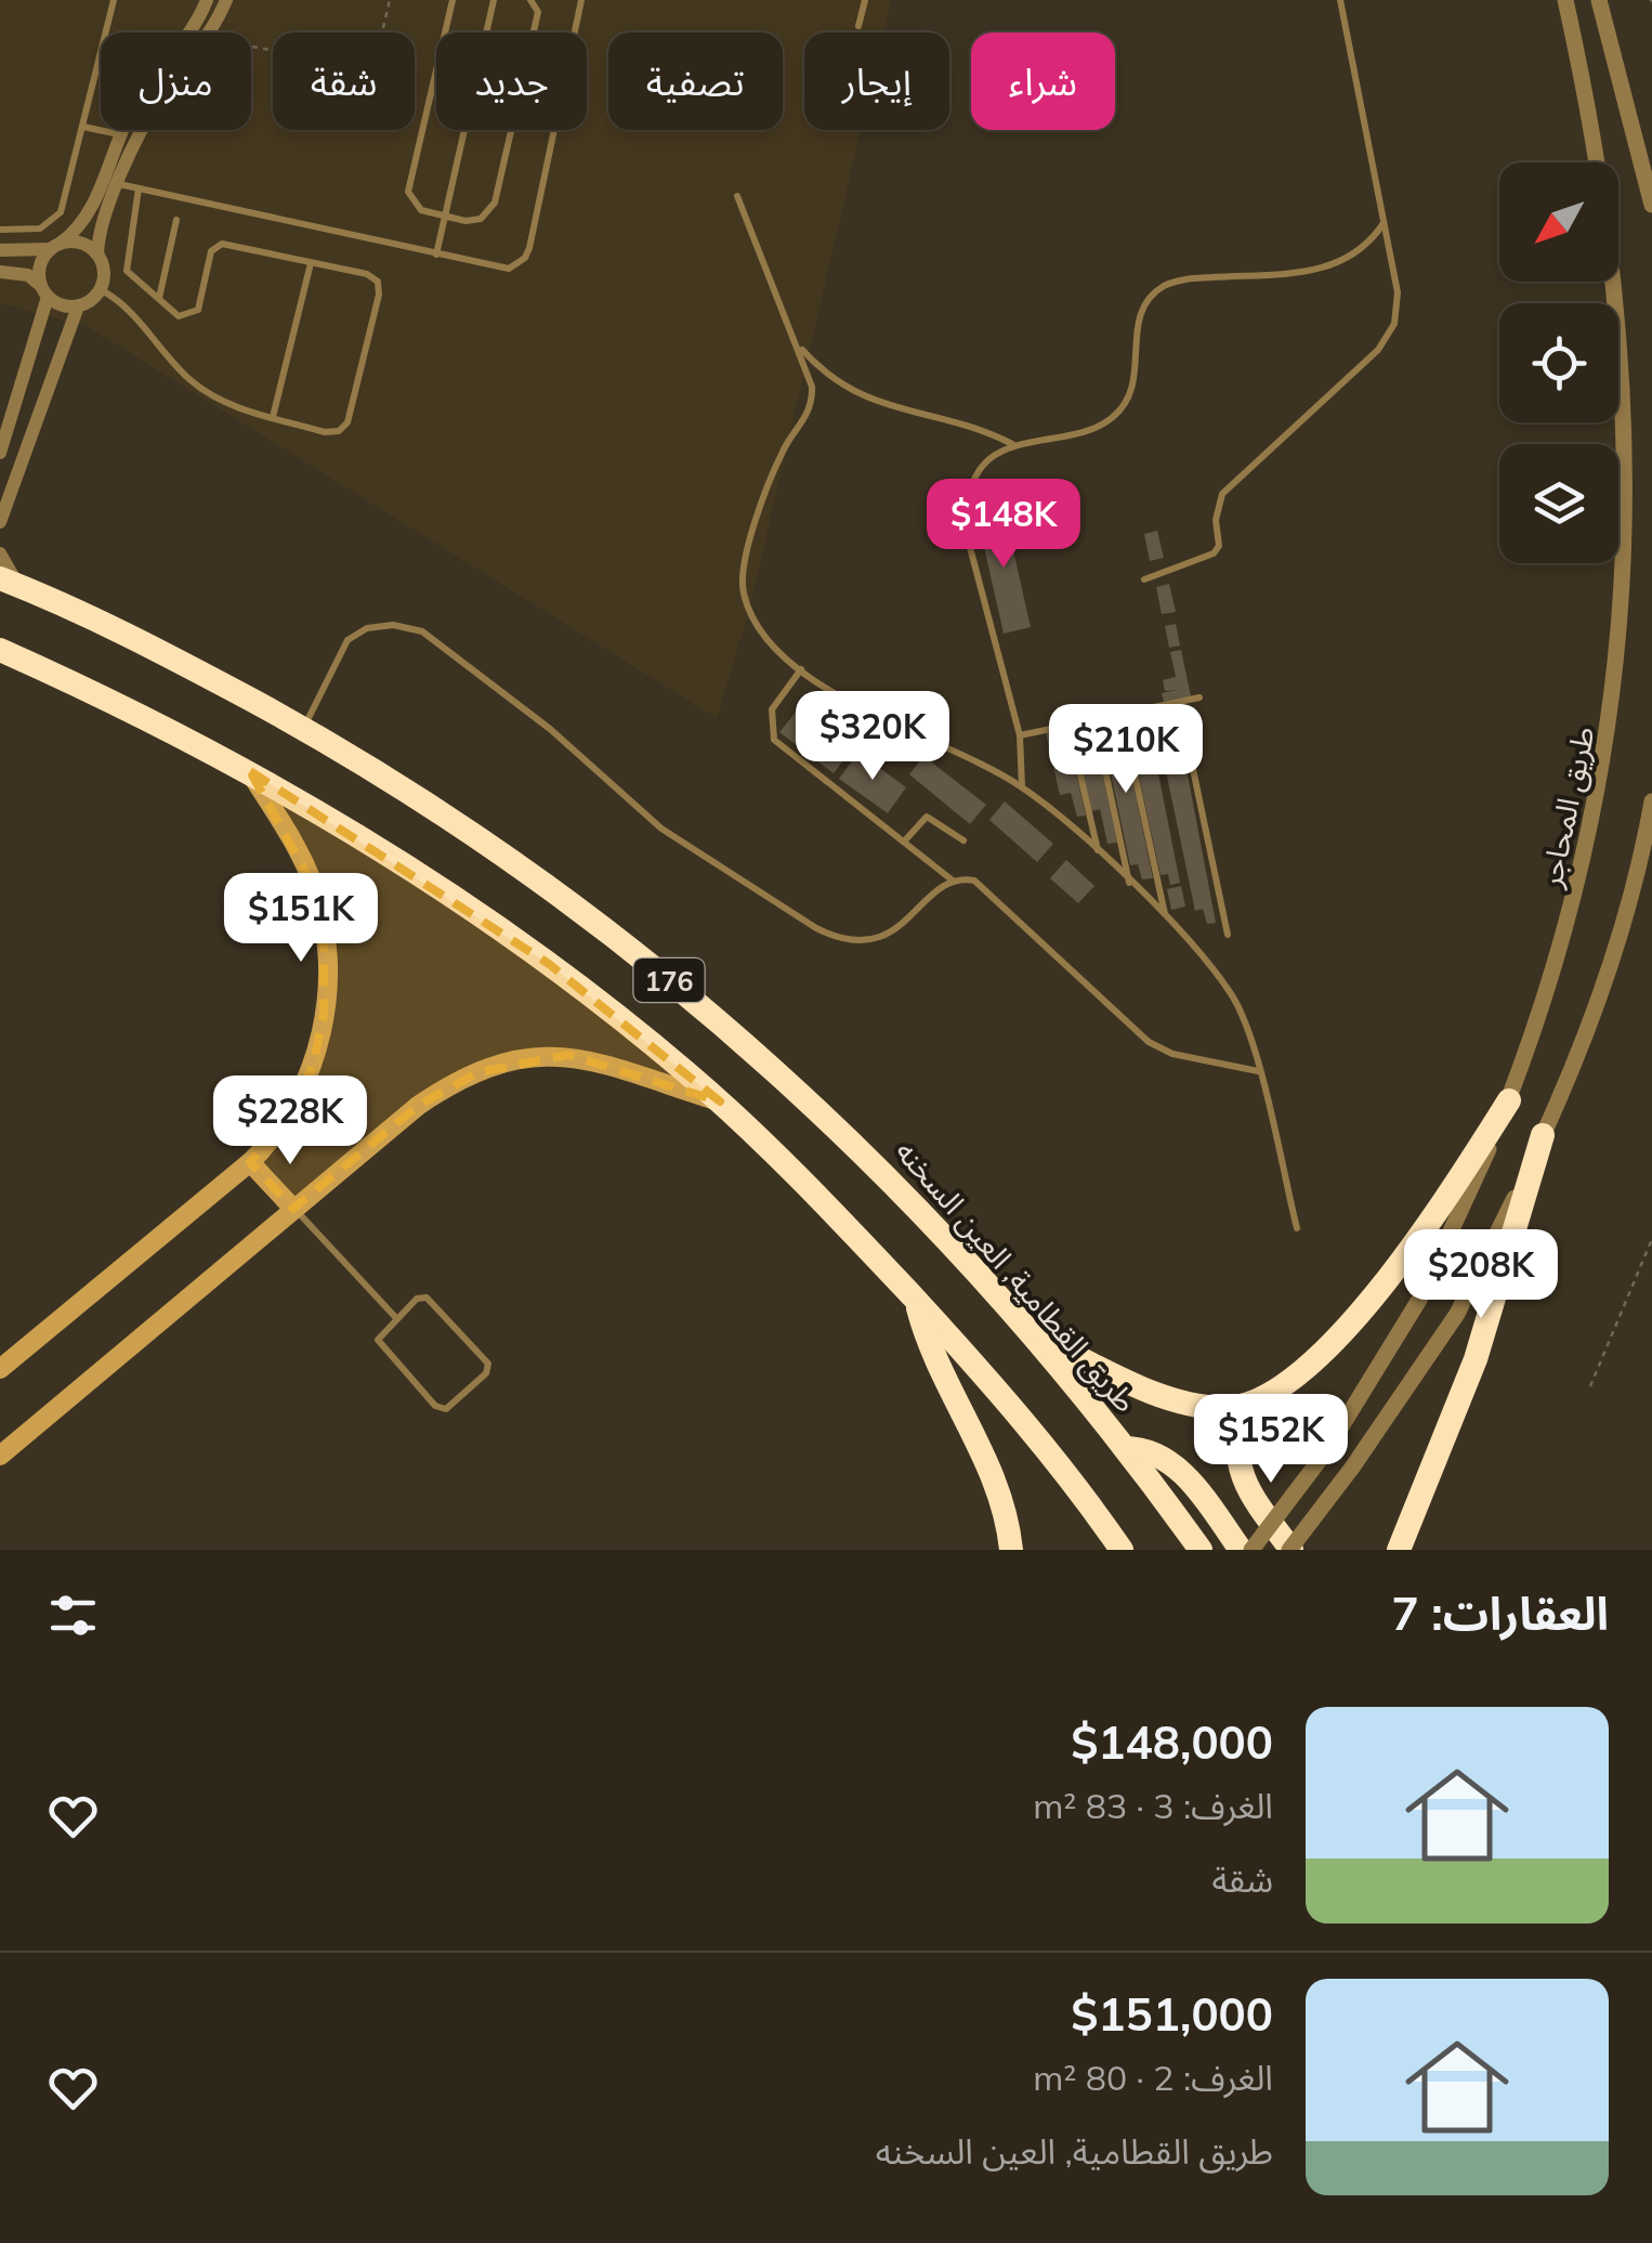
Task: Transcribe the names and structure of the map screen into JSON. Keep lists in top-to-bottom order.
{
  "streets": {
    "highway": ["176", "طريق القطامية, العين السخنه"],
    "street": ["طريق المحاجر"]
  },
  "north": "bottom left",
  "page": {
    "chip": [
      "شراء",
      "إيجار",
      "تصفية",
      "جديد",
      "شقة",
      "منزل"
    ],
    "price": [
      "$148K",
      "$320K",
      "$210K",
      "$151K",
      "$228K",
      "$208K",
      "$152K"
    ],
    "heading": "العقارات: 7",
    "list": [
      {
        "name": "$148,000",
        "note": "الغرف: 3 · 83 m² · شقة"
      },
      {
        "name": "$151,000",
        "note": "الغرف: 2 · 80 m² · طريق القطامية, العين السخنه"
      }
    ]
  }
}
